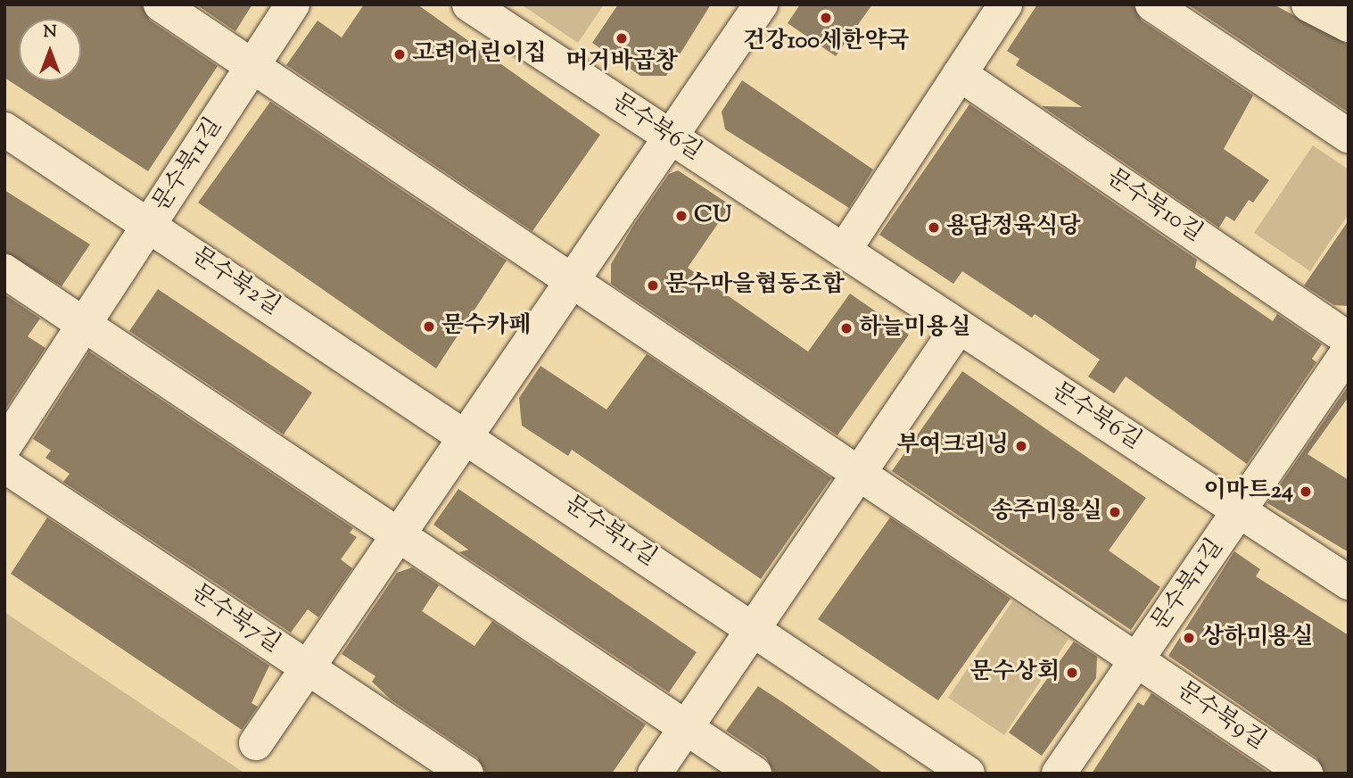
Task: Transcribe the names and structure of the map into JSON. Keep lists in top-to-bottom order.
{
  "streets": {
    "street": [
      "문수북6길",
      "문수북11길",
      "문수북10길",
      "문수북2길",
      "문수북7길",
      "문수북9길"
    ]
  },
  "crossings": [
    ["문수북6길", "문수북11길"],
    ["문수북11길", "문수북2길"],
    ["문수북11길", "문수북9길"]
  ],
  "places": [
    "건강100세한약국",
    "머거바곱창",
    "고려어린이집",
    "CU",
    "용담정육식당",
    "문수마을협동조합",
    "문수카페",
    "하늘미용실",
    "부여크리닝",
    "이마트24",
    "송주미용실",
    "상하미용실",
    "문수상회"
  ],
  "north": "top"
}
